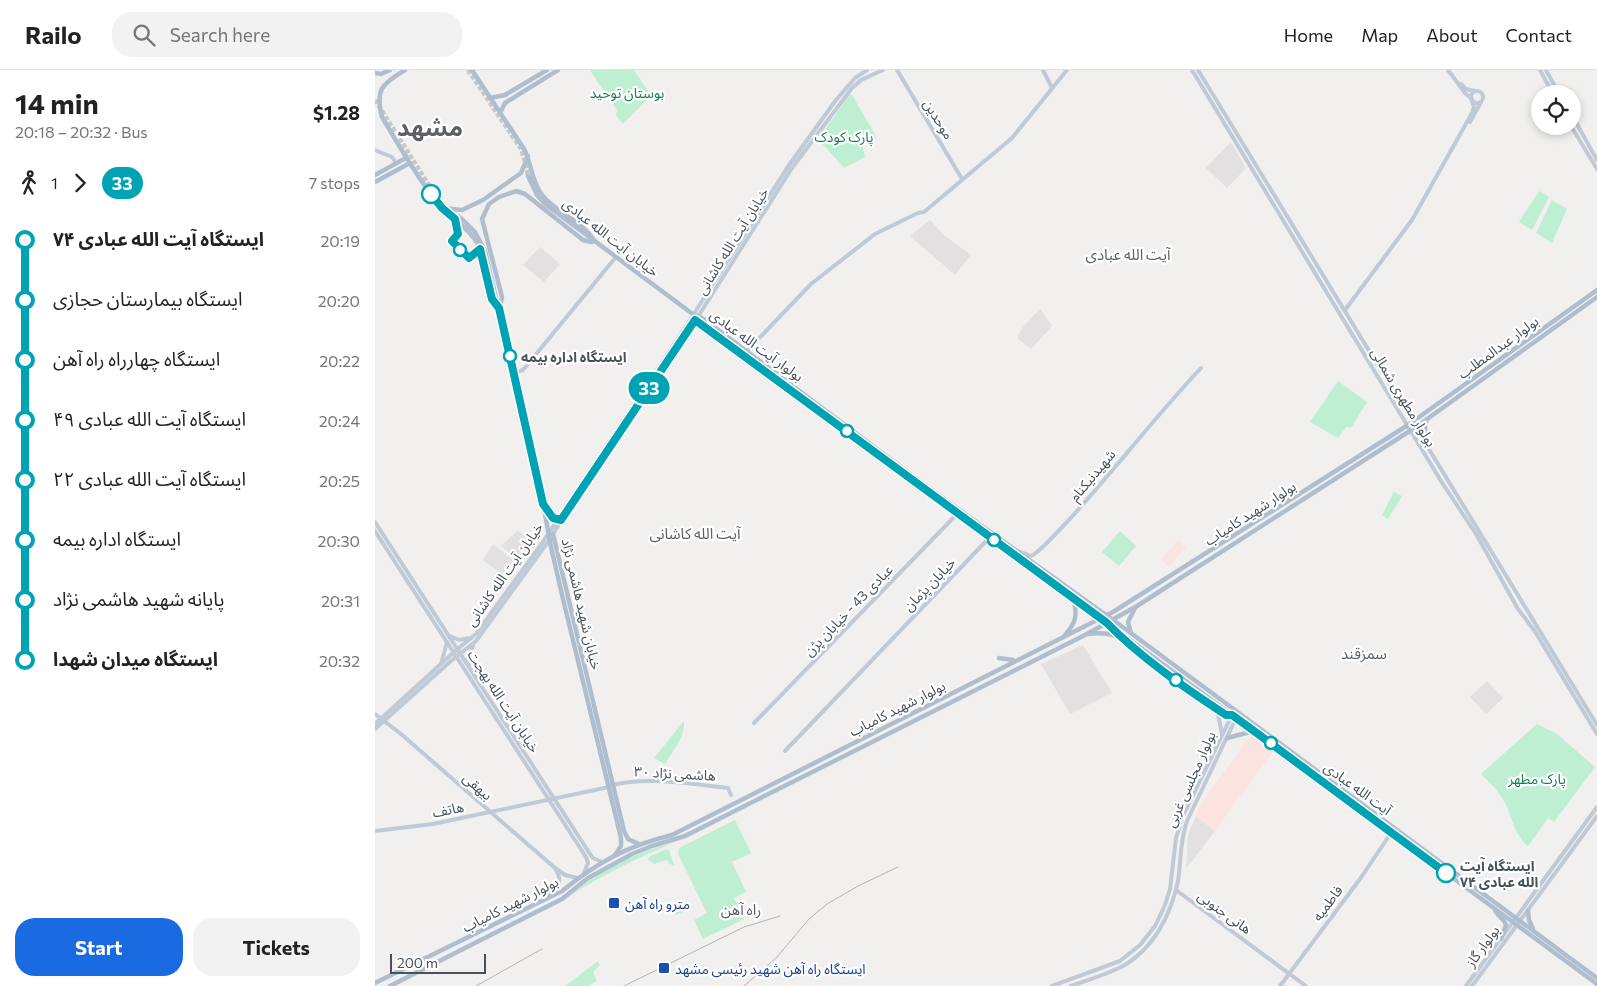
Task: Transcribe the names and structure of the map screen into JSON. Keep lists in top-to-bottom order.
{
  "streets": {
    "main road": [
      "موحدین",
      "خیابان آیت الله عبادی",
      "خیابان آیت الله کاشانی",
      "بولوار آیت الله عبادی",
      "بولوار عبدالمطلب",
      "بولوار مطهری شمالی",
      "شهیدنیکنام",
      "بولوار شهید کامیاب",
      "خیابان پژمان",
      "خیابان شهید هاشمی نژاد",
      "عبادی 43 - خیابان پژن",
      "خیابان آیت الله بهجت",
      "هاشمی نژاد ۳۰",
      "بولوار مجلسی غربی",
      "بیهقی",
      "آیت الله عبادی",
      "هاتف",
      "فاطمیه",
      "هانی جنوبی",
      "بولوار گاز"
    ]
  },
  "crossings": [
    ["خیابان آیت الله عبادی", "خیابان آیت الله کاشانی"],
    ["خیابان آیت الله عبادی", "بولوار آیت الله عبادی"],
    ["خیابان آیت الله کاشانی", "بولوار آیت الله عبادی"],
    ["خیابان آیت الله کاشانی", "خیابان شهید هاشمی نژاد"],
    ["خیابان آیت الله کاشانی", "خیابان آیت الله بهجت"],
    ["خیابان آیت الله کاشانی", "بیهقی"],
    ["بولوار آیت الله عبادی", "شهیدنیکنام"],
    ["بولوار آیت الله عبادی", "بولوار شهید کامیاب"],
    ["بولوار آیت الله عبادی", "خیابان پژمان"],
    ["بولوار آیت الله عبادی", "عبادی 43 - خیابان پژن"],
    ["بولوار آیت الله عبادی", "بولوار مجلسی غربی"],
    ["بولوار آیت الله عبادی", "آیت الله عبادی"],
    ["بولوار عبدالمطلب", "بولوار مطهری شمالی"],
    ["بولوار عبدالمطلب", "بولوار شهید کامیاب"],
    ["بولوار مطهری شمالی", "بولوار شهید کامیاب"],
    ["بولوار شهید کامیاب", "خیابان آیت الله بهجت"],
    ["بولوار شهید کامیاب", "بیهقی"],
    ["بولوار شهید کامیاب", "آیت الله عبادی"],
    ["خیابان شهید هاشمی نژاد", "هاشمی نژاد ۳۰"],
    ["خیابان شهید هاشمی نژاد", "هاتف"],
    ["خیابان آیت الله بهجت", "هاتف"],
    ["هاشمی نژاد ۳۰", "هاتف"],
    ["بولوار مجلسی غربی", "آیت الله عبادی"],
    ["بولوار مجلسی غربی", "هانی جنوبی"],
    ["بیهقی", "هاتف"],
    ["آیت الله عبادی", "فاطمیه"],
    ["آیت الله عبادی", "بولوار گاز"],
    ["فاطمیه", "هانی جنوبی"]
  ],
  "districts": [
    "مشهد",
    "آیت الله عبادی",
    "آیت الله کاشانی",
    "سمزقند",
    "راه آهن"
  ],
  "parks": ["بوستان توحید", "پارک کودک", "پارک مطهر"],
  "places": {
    "other": ["ایستگاه اداره بیمه", "ایستگاه آیت الله عبادی ۷۴"],
    "transit": ["مترو راه آهن", "ایستگاه راه آهن شهید رئیسی مشهد"]
  },
  "lines": ["bus line 33"],
  "scale_bar": "200 m",
  "page": {
    "header": "Railo",
    "search": "Search here",
    "nav": [
      "Home",
      "Map",
      "About",
      "Contact"
    ],
    "heading": ["14 min", "20:18 – 20:32 · Bus", "$1.28"],
    "on_map": "33",
    "legs": ["1", "33", "7 stops"],
    "list": [
      {
        "name": "ایستگاه آیت الله عبادی ۷۴",
        "value": "20:19"
      },
      {
        "name": "ایستگاه بیمارستان حجازی",
        "value": "20:20"
      },
      {
        "name": "ایستگاه چهارراه راه آهن",
        "value": "20:22"
      },
      {
        "name": "ایستگاه آیت الله عبادی ۴۹",
        "value": "20:24"
      },
      {
        "name": "ایستگاه آیت الله عبادی ۲۲",
        "value": "20:25"
      },
      {
        "name": "ایستگاه اداره بیمه",
        "value": "20:30"
      },
      {
        "name": "پایانه شهید هاشمی نژاد",
        "value": "20:31"
      },
      {
        "name": "ایستگاه میدان شهدا",
        "value": "20:32"
      }
    ],
    "buttons": ["Start", "Tickets"],
    "scale": "200 m"
  }
}
